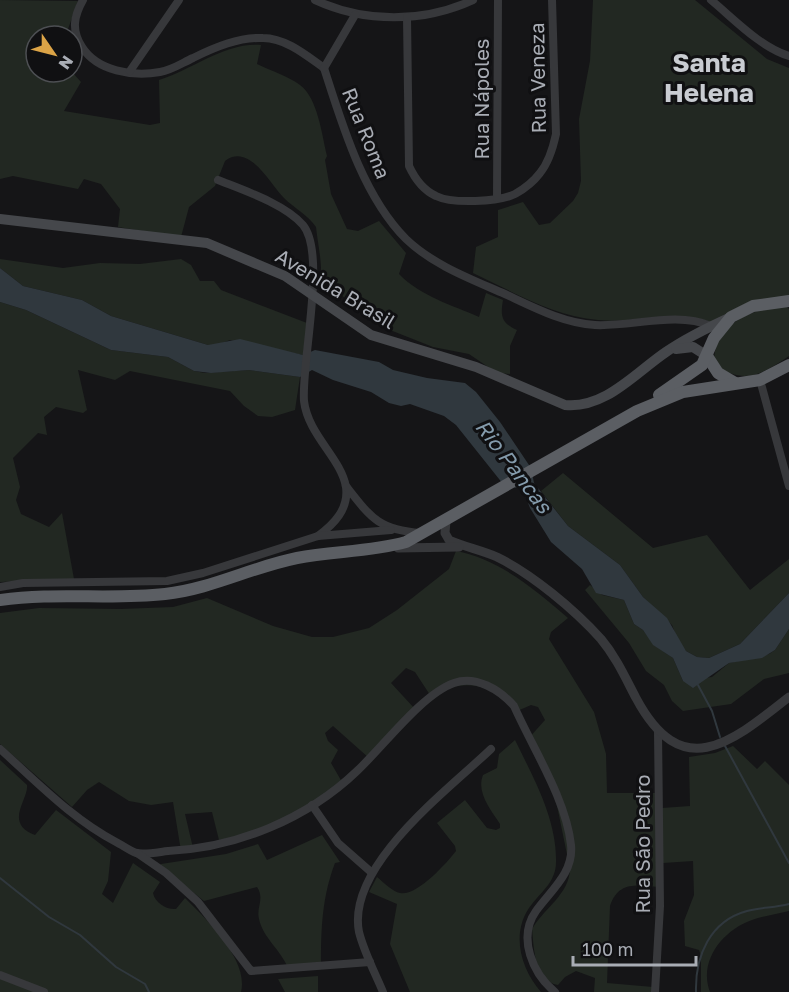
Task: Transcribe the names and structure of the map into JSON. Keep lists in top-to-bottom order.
{
  "streets": {
    "main road": ["Avenida Brasil"],
    "street": [
      "Rua Veneza",
      "Rua Nápoles",
      "Rua Roma",
      "Rua São Pedro"
    ]
  },
  "crossings": [
    ["Rua Veneza", "Rua Nápoles"],
    ["Rua Roma", "Avenida Brasil"]
  ],
  "districts": ["Santa Helena"],
  "water": ["Rio Pancas"],
  "scale_bar": "100 m",
  "north": "bottom right"
}
